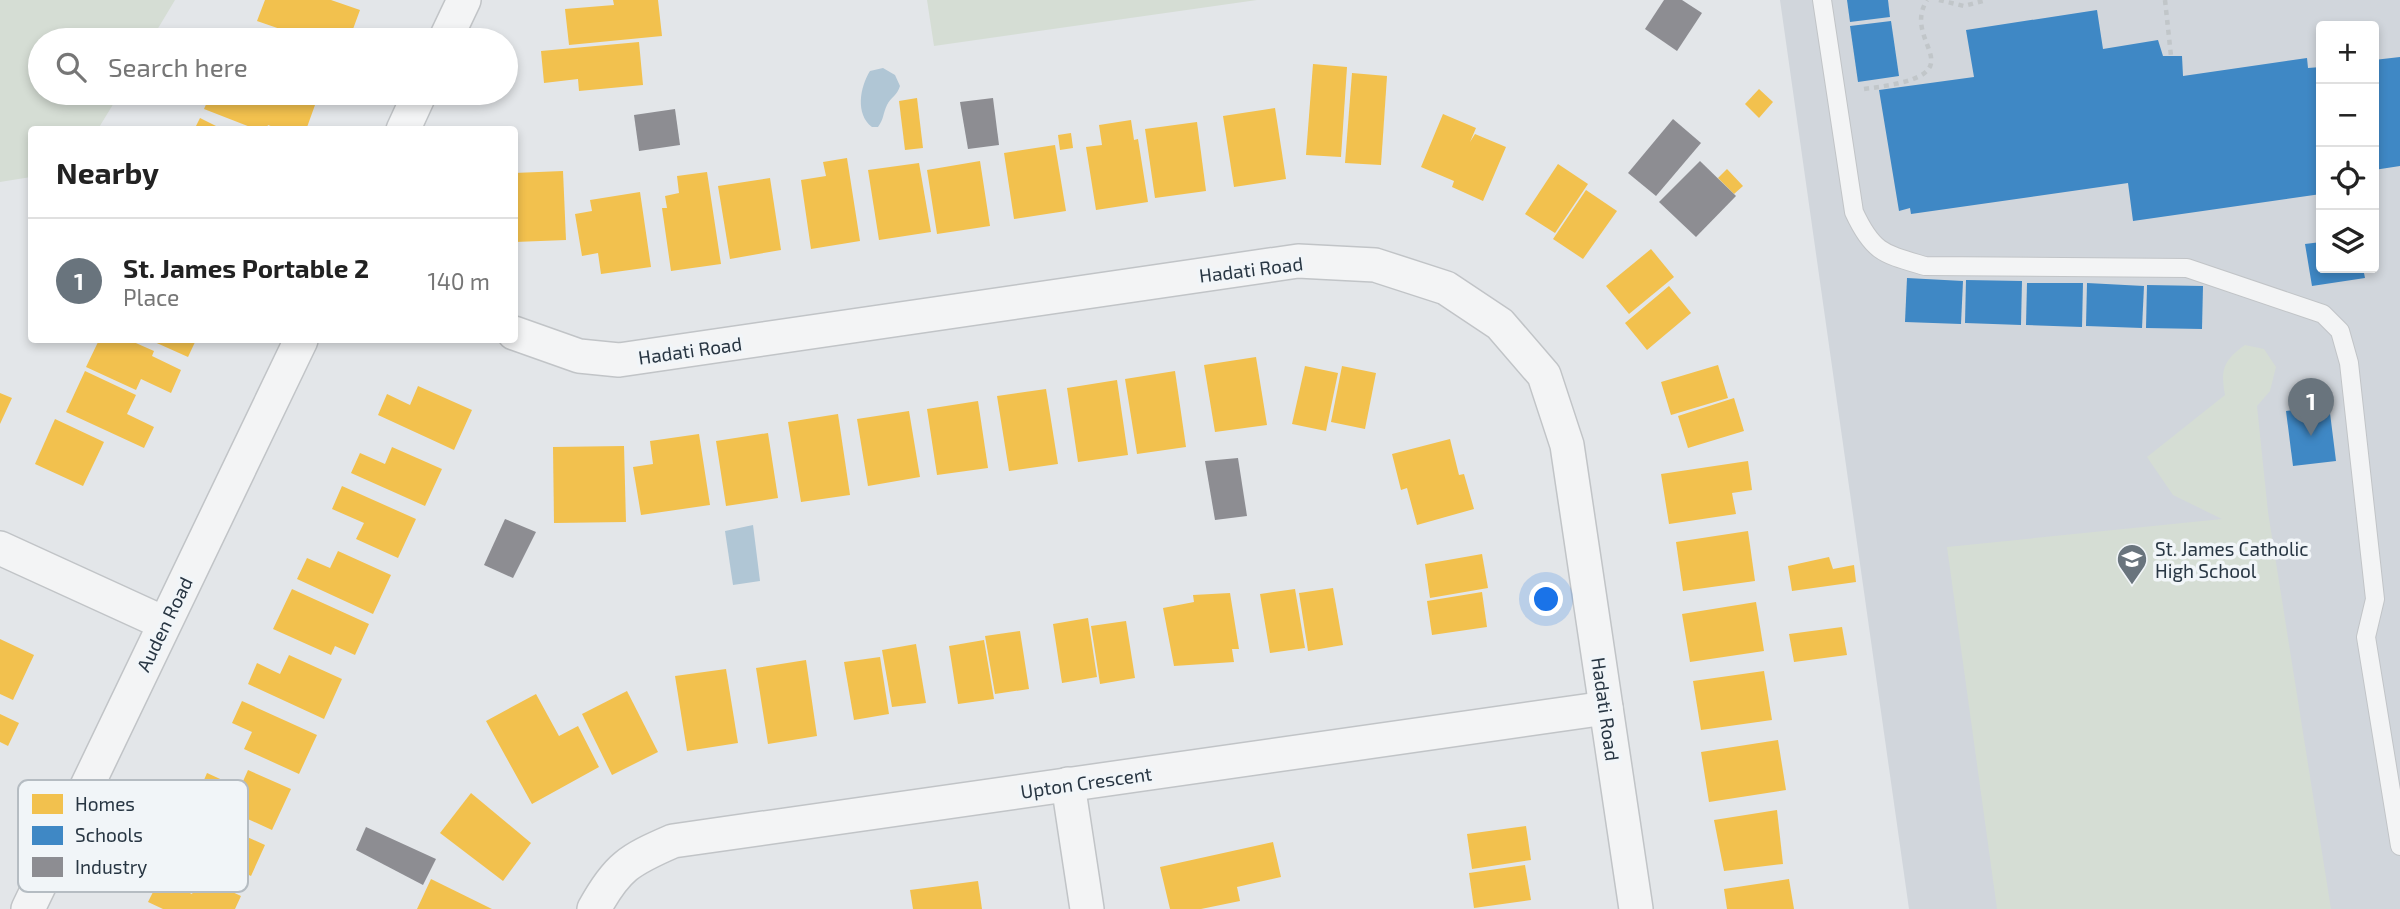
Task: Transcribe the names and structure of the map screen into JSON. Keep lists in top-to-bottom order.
{
  "streets": {
    "street": ["Hadati Road", "Auden Road", "Upton Crescent"]
  },
  "crossings": [
    ["Hadati Road", "Upton Crescent"]
  ],
  "places": {
    "school or university": ["St. James Catholic High School"]
  },
  "legend": ["Homes", "Schools", "Industry"],
  "page": {
    "map_buttons": ["+", "−"],
    "search": "Search here",
    "heading": "Nearby",
    "list": [
      {
        "mark": "1",
        "name": "St. James Portable 2",
        "note": "Place",
        "value": "140 m"
      }
    ],
    "pins": "1"
  }
}
